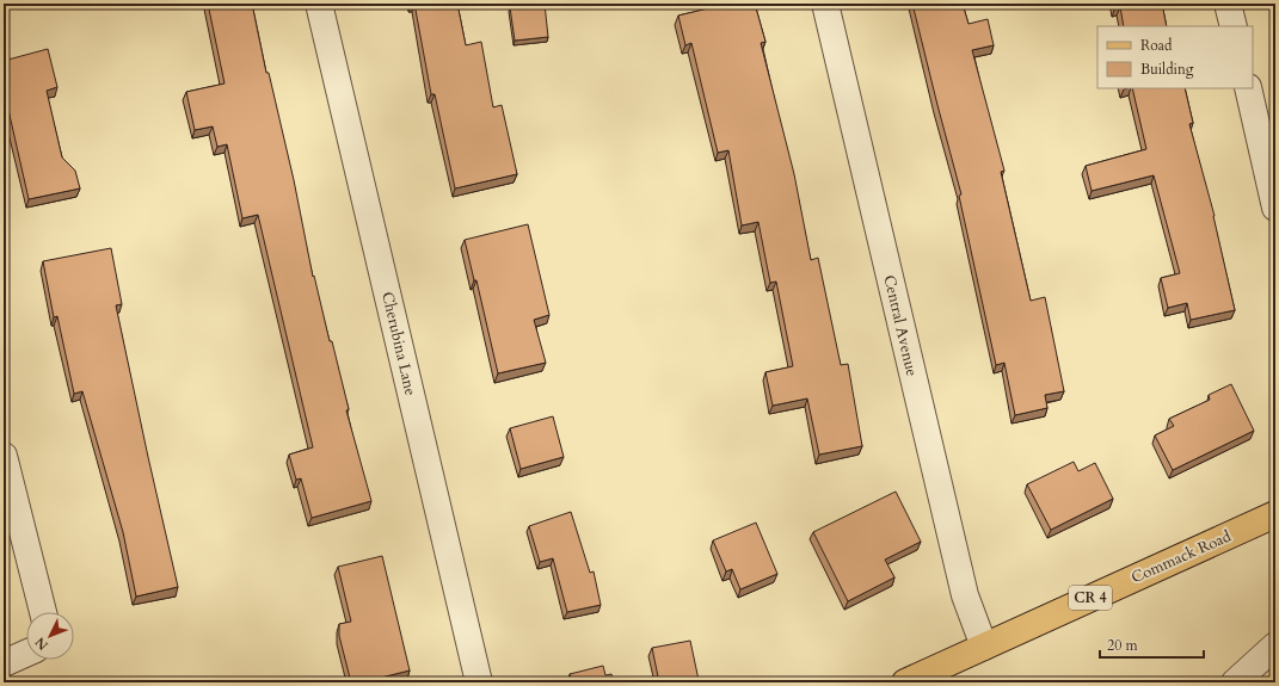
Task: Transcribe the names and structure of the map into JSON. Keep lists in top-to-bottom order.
{
  "streets": {
    "main road": ["Commack Road", "CR 4"],
    "street": ["Central Avenue", "Cherubina Lane"]
  },
  "crossings": [
    ["Central Avenue", "Commack Road"]
  ],
  "legend": ["Road", "Building"],
  "scale_bar": "20 m",
  "north": "bottom left"
}
